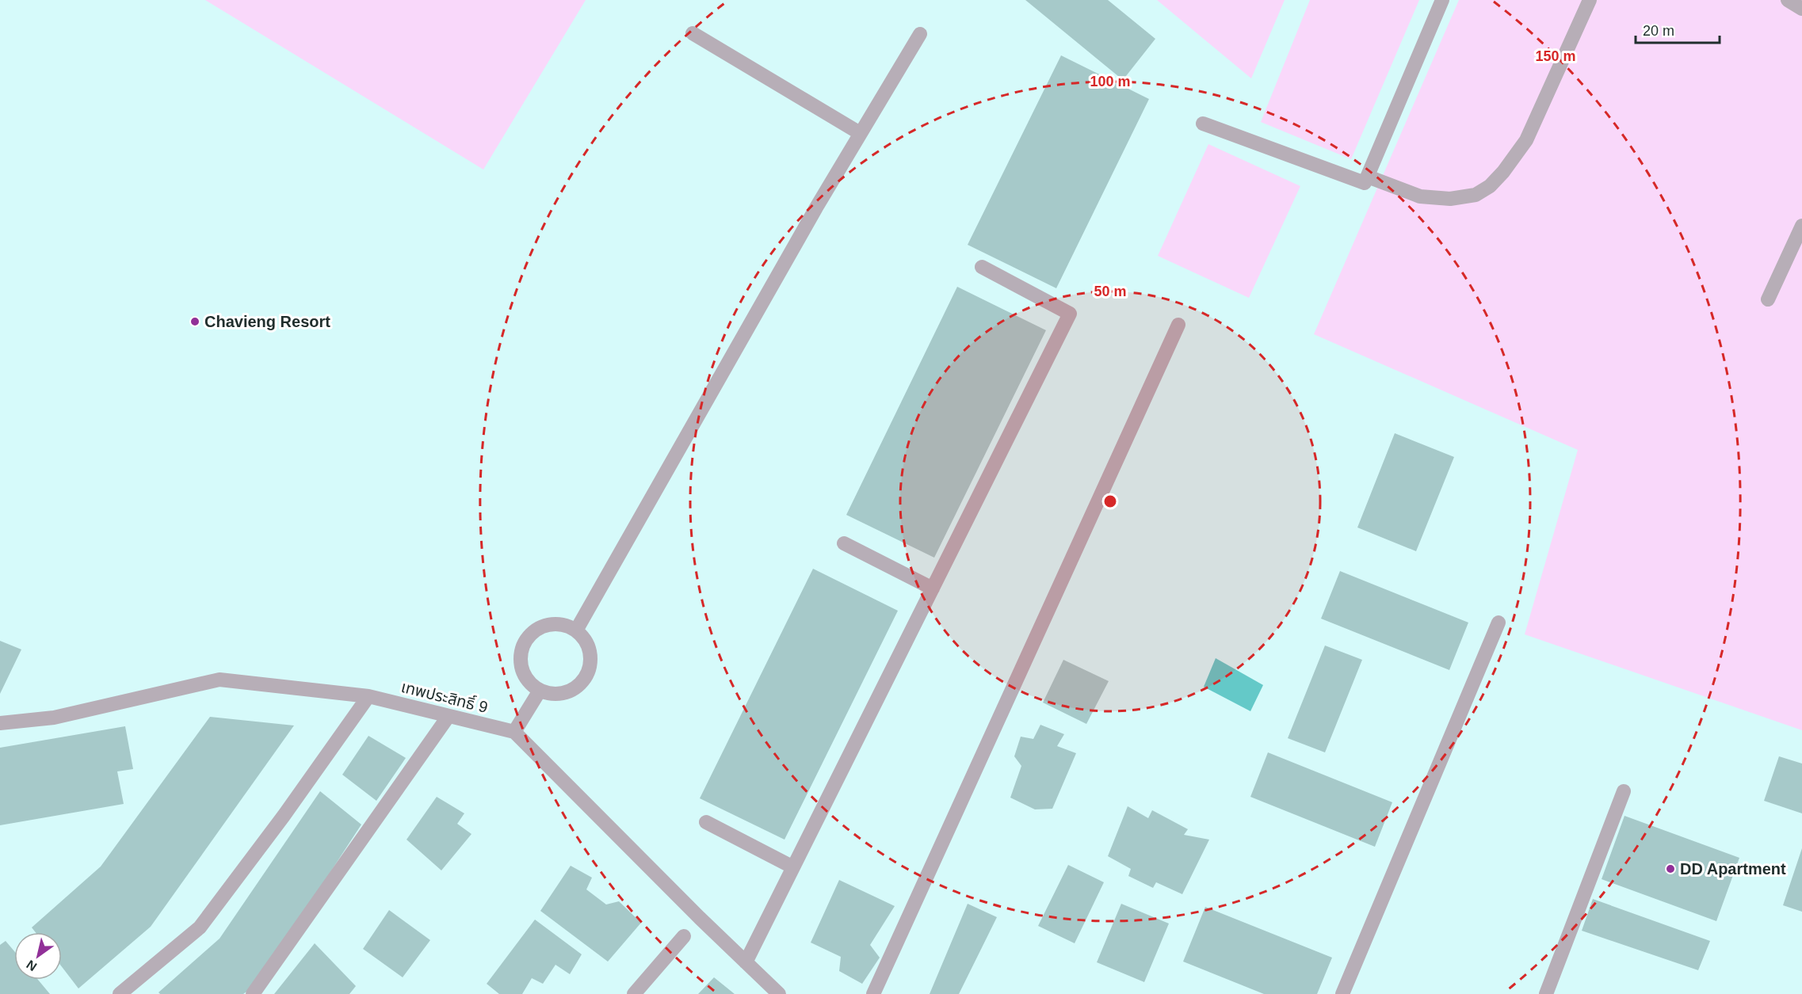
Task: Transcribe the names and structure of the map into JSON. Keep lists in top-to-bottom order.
{
  "streets": {
    "street": ["เทพประสิทธิ์ 9"]
  },
  "places": ["Chavieng Resort", "DD Apartment"],
  "scale_bar": "20 m",
  "north": "bottom left",
  "rings": ["150 m", "100 m", "50 m"]
}
